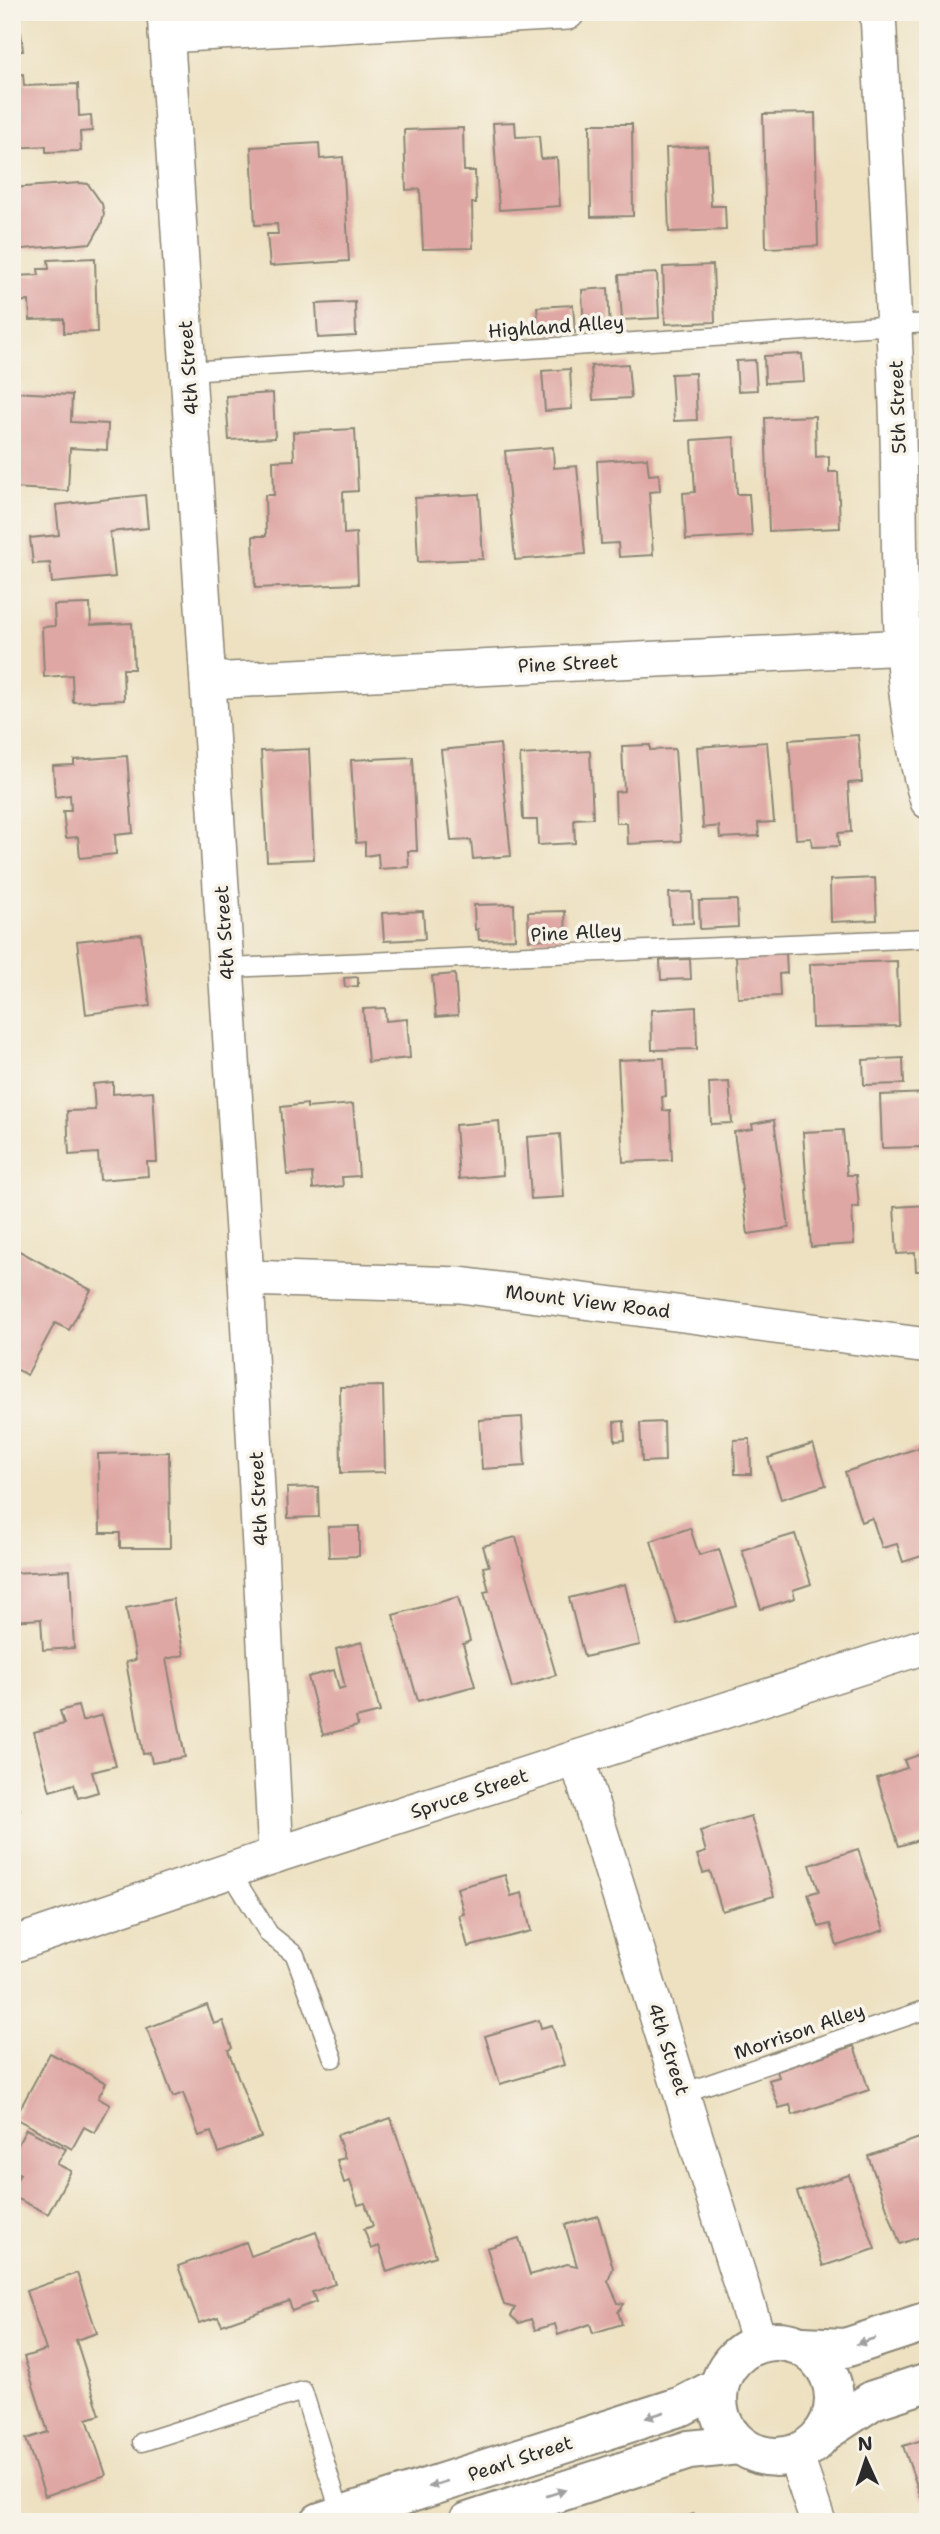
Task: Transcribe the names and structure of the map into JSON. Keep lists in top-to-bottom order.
{
  "streets": {
    "street": [
      "4th Street",
      "5th Street",
      "Pine Street",
      "Mount View Road",
      "Spruce Street",
      "Pearl Street"
    ],
    "lane": ["Highland Alley", "Pine Alley", "Morrison Alley"]
  },
  "crossings": [
    ["Highland Alley", "4th Street"],
    ["Highland Alley", "5th Street"],
    ["4th Street", "Pine Street"],
    ["4th Street", "Pine Alley"],
    ["4th Street", "Mount View Road"],
    ["4th Street", "Spruce Street"],
    ["4th Street", "Morrison Alley"],
    ["4th Street", "Pearl Street"],
    ["5th Street", "Pine Street"]
  ],
  "north": "top"
}
